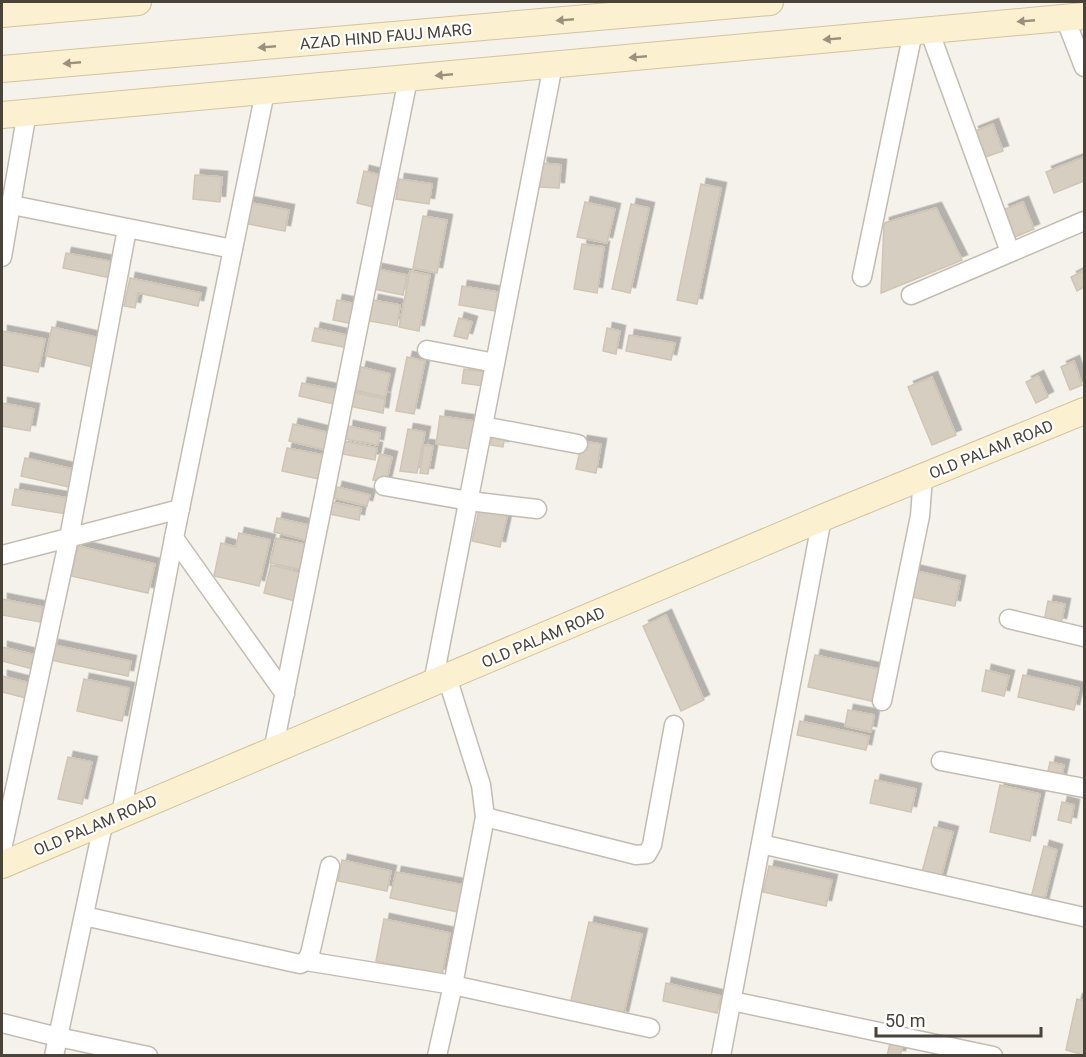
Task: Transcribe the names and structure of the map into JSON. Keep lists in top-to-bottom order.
{
  "streets": {
    "street": ["AZAD HIND FAUJ MARG", "OLD PALAM ROAD"]
  },
  "scale_bar": "50 m"
}
